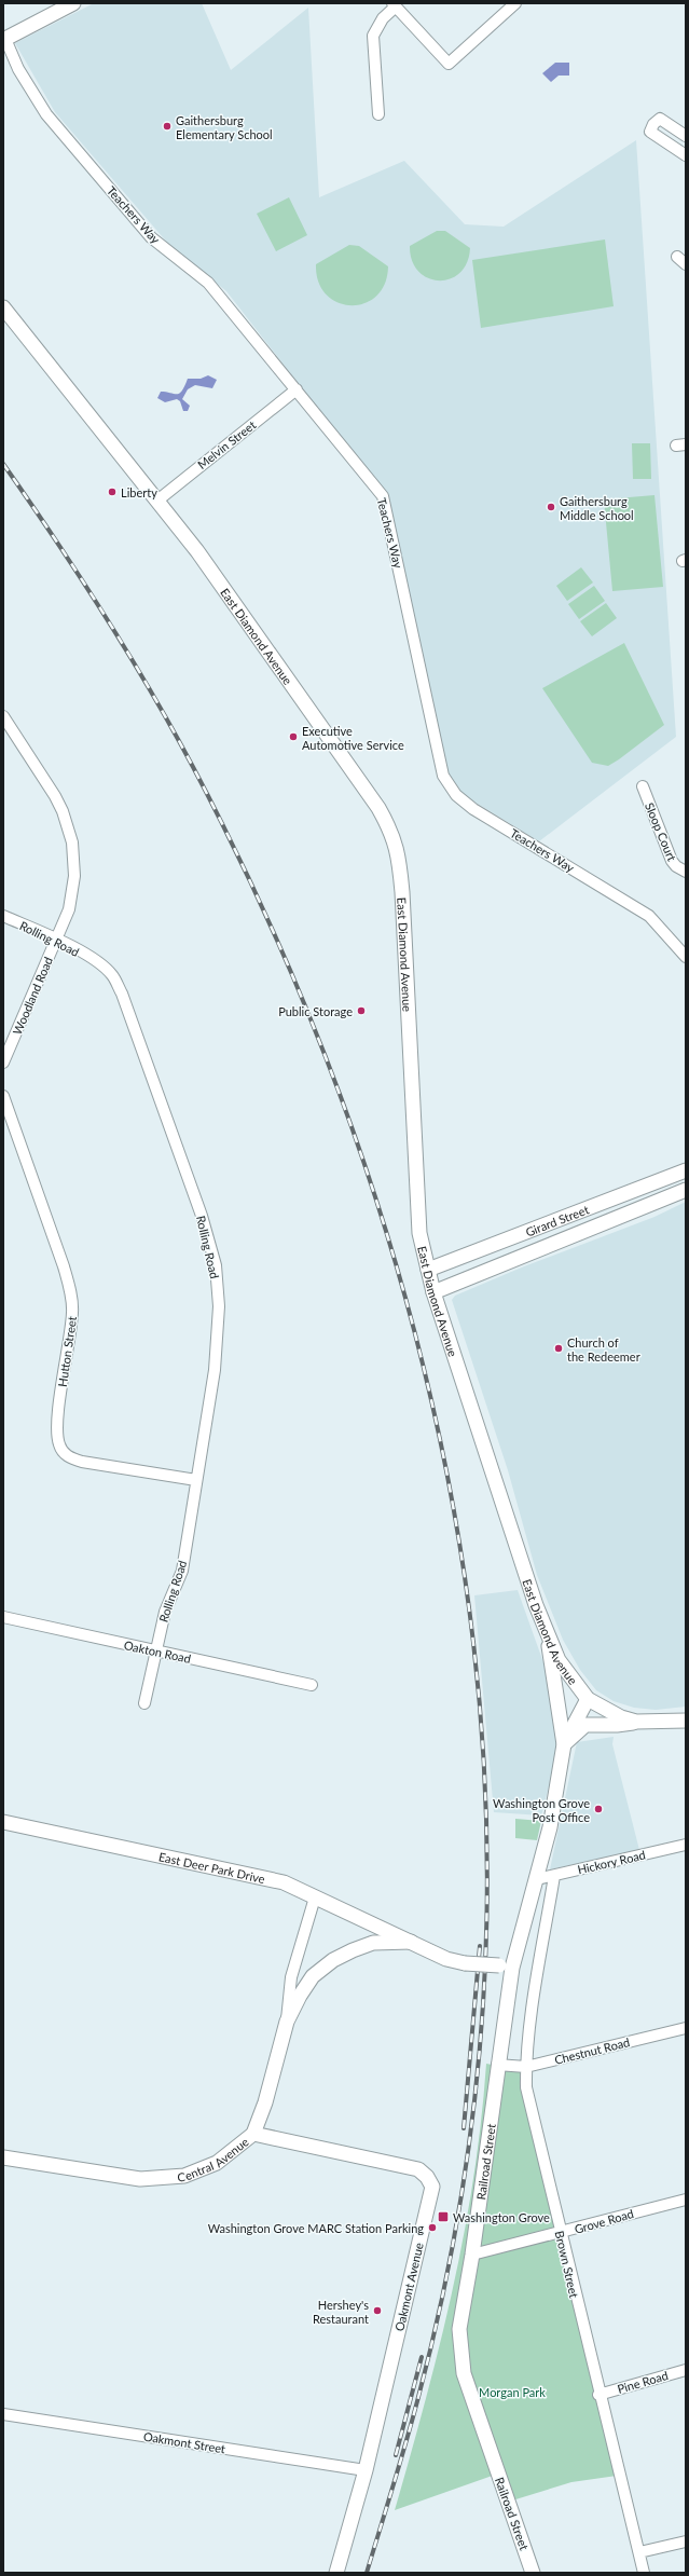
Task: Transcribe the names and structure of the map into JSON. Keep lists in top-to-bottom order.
{
  "streets": {
    "street": [
      "Teachers Way",
      "Melvin Street",
      "East Diamond Avenue",
      "Sloop Court",
      "Rolling Road",
      "Woodland Road",
      "Girard Street",
      "Hutton Street",
      "Oakton Road",
      "Hickory Road",
      "East Deer Park Drive",
      "Chestnut Road",
      "Central Avenue",
      "Railroad Street",
      "Grove Road",
      "Brown Street",
      "Oakmont Avenue",
      "Pine Road",
      "Oakmont Street"
    ]
  },
  "crossings": [
    ["Teachers Way", "Melvin Street"],
    ["Melvin Street", "East Diamond Avenue"],
    ["East Diamond Avenue", "Girard Street"],
    ["East Diamond Avenue", "Railroad Street"],
    ["Rolling Road", "Woodland Road"],
    ["Rolling Road", "Hutton Street"],
    ["Rolling Road", "Oakton Road"],
    ["Hickory Road", "Railroad Street"],
    ["Hickory Road", "Brown Street"],
    ["East Deer Park Drive", "Central Avenue"],
    ["East Deer Park Drive", "Railroad Street"],
    ["Chestnut Road", "Railroad Street"],
    ["Chestnut Road", "Brown Street"],
    ["Central Avenue", "Oakmont Avenue"],
    ["Railroad Street", "Grove Road"],
    ["Grove Road", "Brown Street"],
    ["Brown Street", "Pine Road"],
    ["Oakmont Avenue", "Oakmont Street"]
  ],
  "parks": ["Morgan Park"],
  "places": {
    "other": [
      "Gaithersburg Elementary School",
      "Liberty",
      "Gaithersburg Middle School",
      "Executive Automotive Service",
      "Public Storage",
      "Church of the Redeemer",
      "Washington Grove Post Office",
      "Washington Grove MARC Station Parking",
      "Hershey's Restaurant"
    ],
    "transit": ["Washington Grove"]
  }
}
